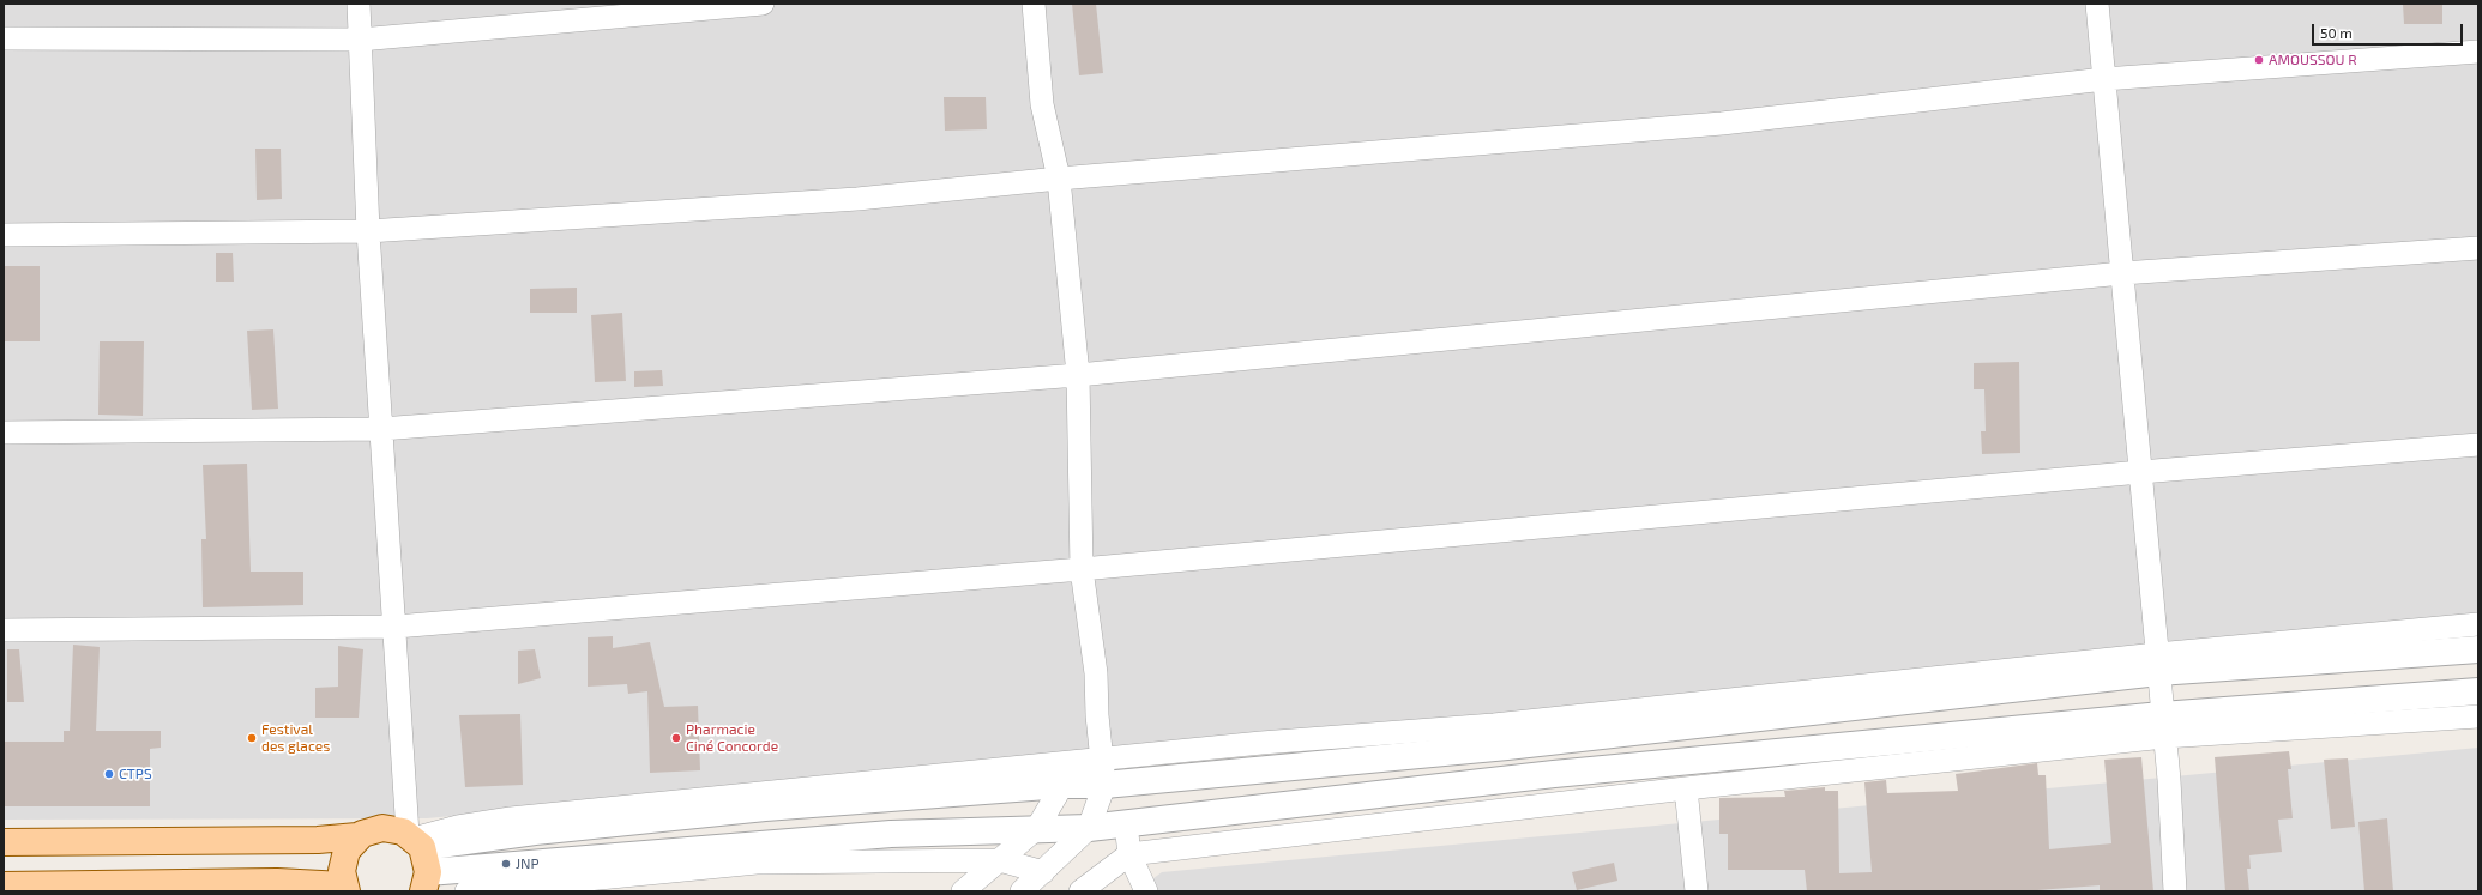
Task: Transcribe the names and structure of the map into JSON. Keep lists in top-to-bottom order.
{
  "places": [
    "AMOUSSOU R",
    "Festival des glaces",
    "Pharmacie Ciné Concorde",
    "CTPS",
    "JNP"
  ],
  "scale_bar": "50 m"
}
